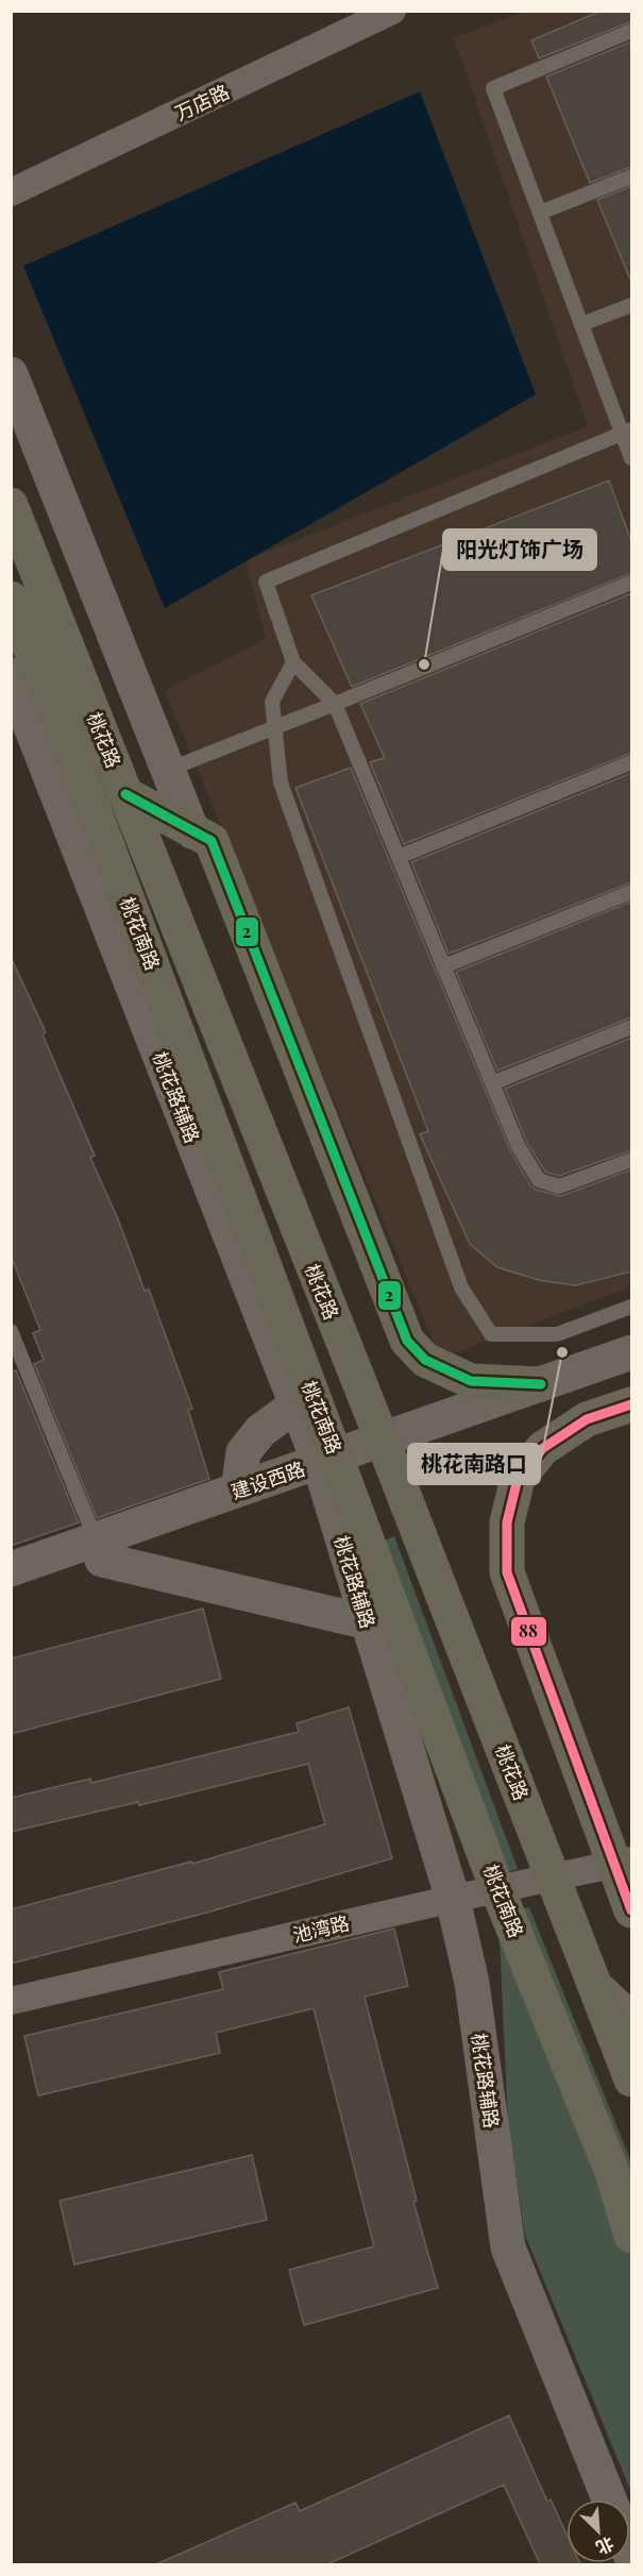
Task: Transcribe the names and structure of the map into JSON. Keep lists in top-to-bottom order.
{
  "streets": {
    "main road": [
      "桃花路",
      "桃花南路",
      "桃花路辅路",
      "建设西路"
    ],
    "street": ["万店路", "池湾路"]
  },
  "crossings": [
    ["桃花路", "建设西路"],
    ["桃花路", "池湾路"],
    ["桃花南路", "桃花路辅路"],
    ["桃花南路", "建设西路"],
    ["桃花南路", "池湾路"],
    ["桃花路辅路", "建设西路"],
    ["桃花路辅路", "池湾路"]
  ],
  "places": ["阳光灯饰广场", "桃花南路口"],
  "lines": ["transit line 2", "transit line 88"],
  "north": "bottom right"
}
